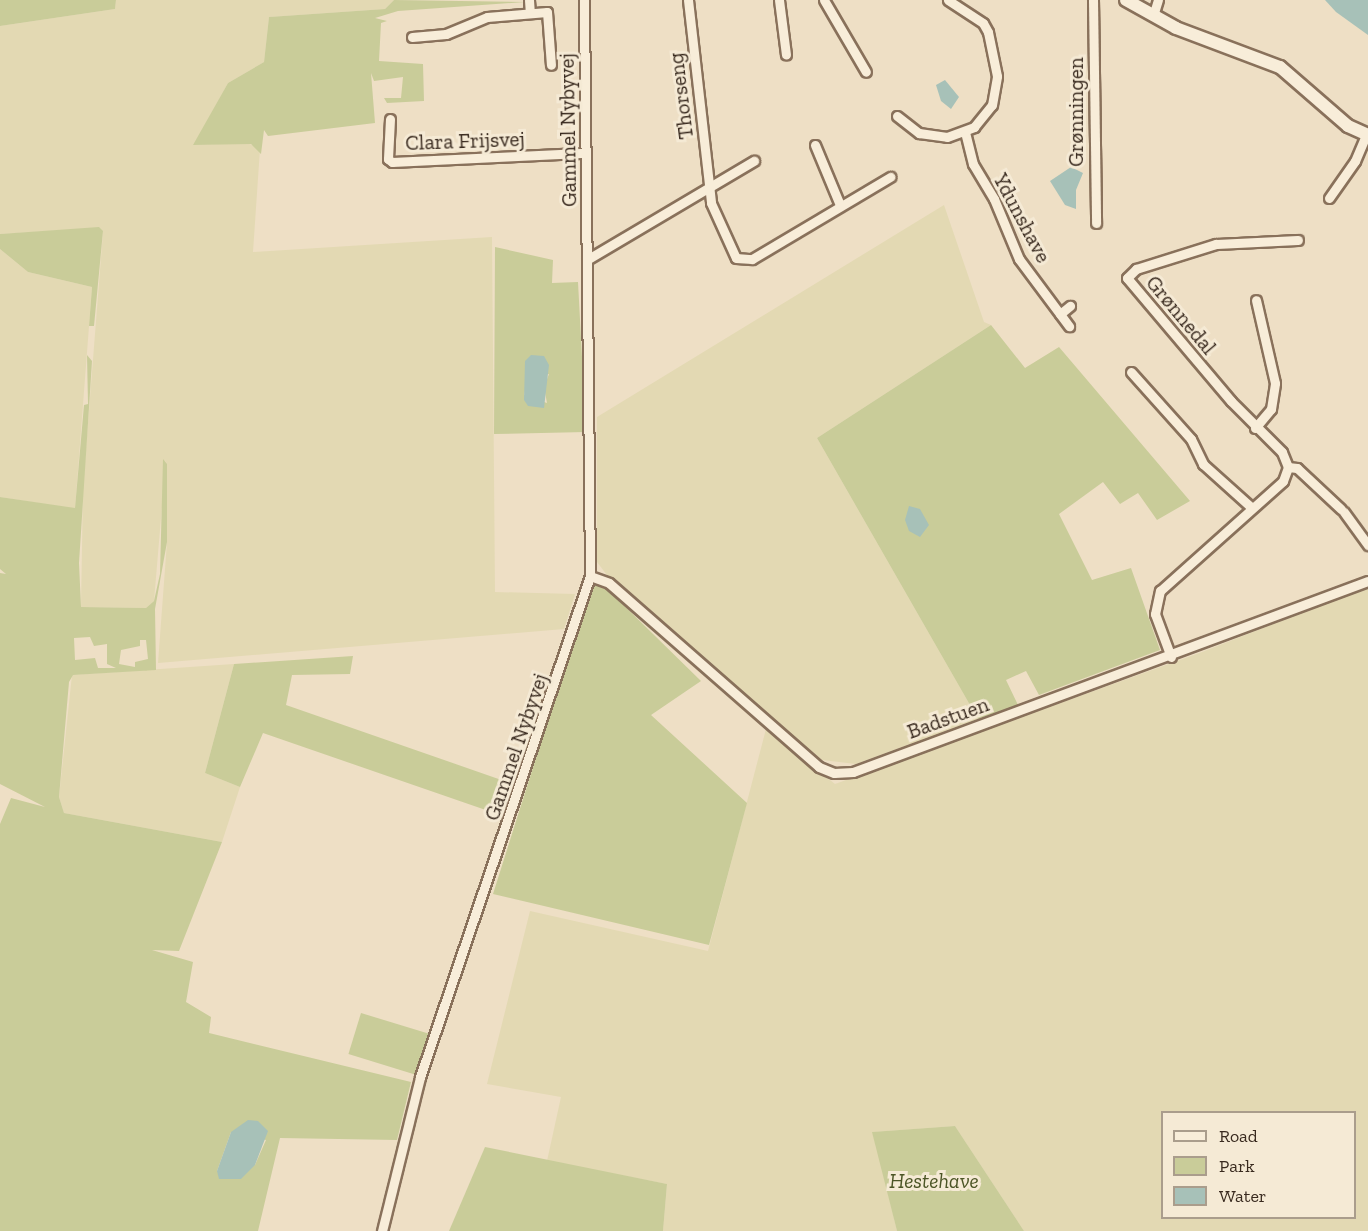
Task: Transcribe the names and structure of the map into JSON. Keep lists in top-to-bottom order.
{
  "streets": {
    "street": [
      "Thorseng",
      "Grønningen",
      "Gammel Nybyvej",
      "Clara Frijsvej",
      "Ydunshave",
      "Grønnedal",
      "Badstuen"
    ]
  },
  "crossings": [
    ["Gammel Nybyvej", "Clara Frijsvej"],
    ["Gammel Nybyvej", "Badstuen"]
  ],
  "parks": ["Hestehave"],
  "legend": ["Road", "Park", "Water"]
}
